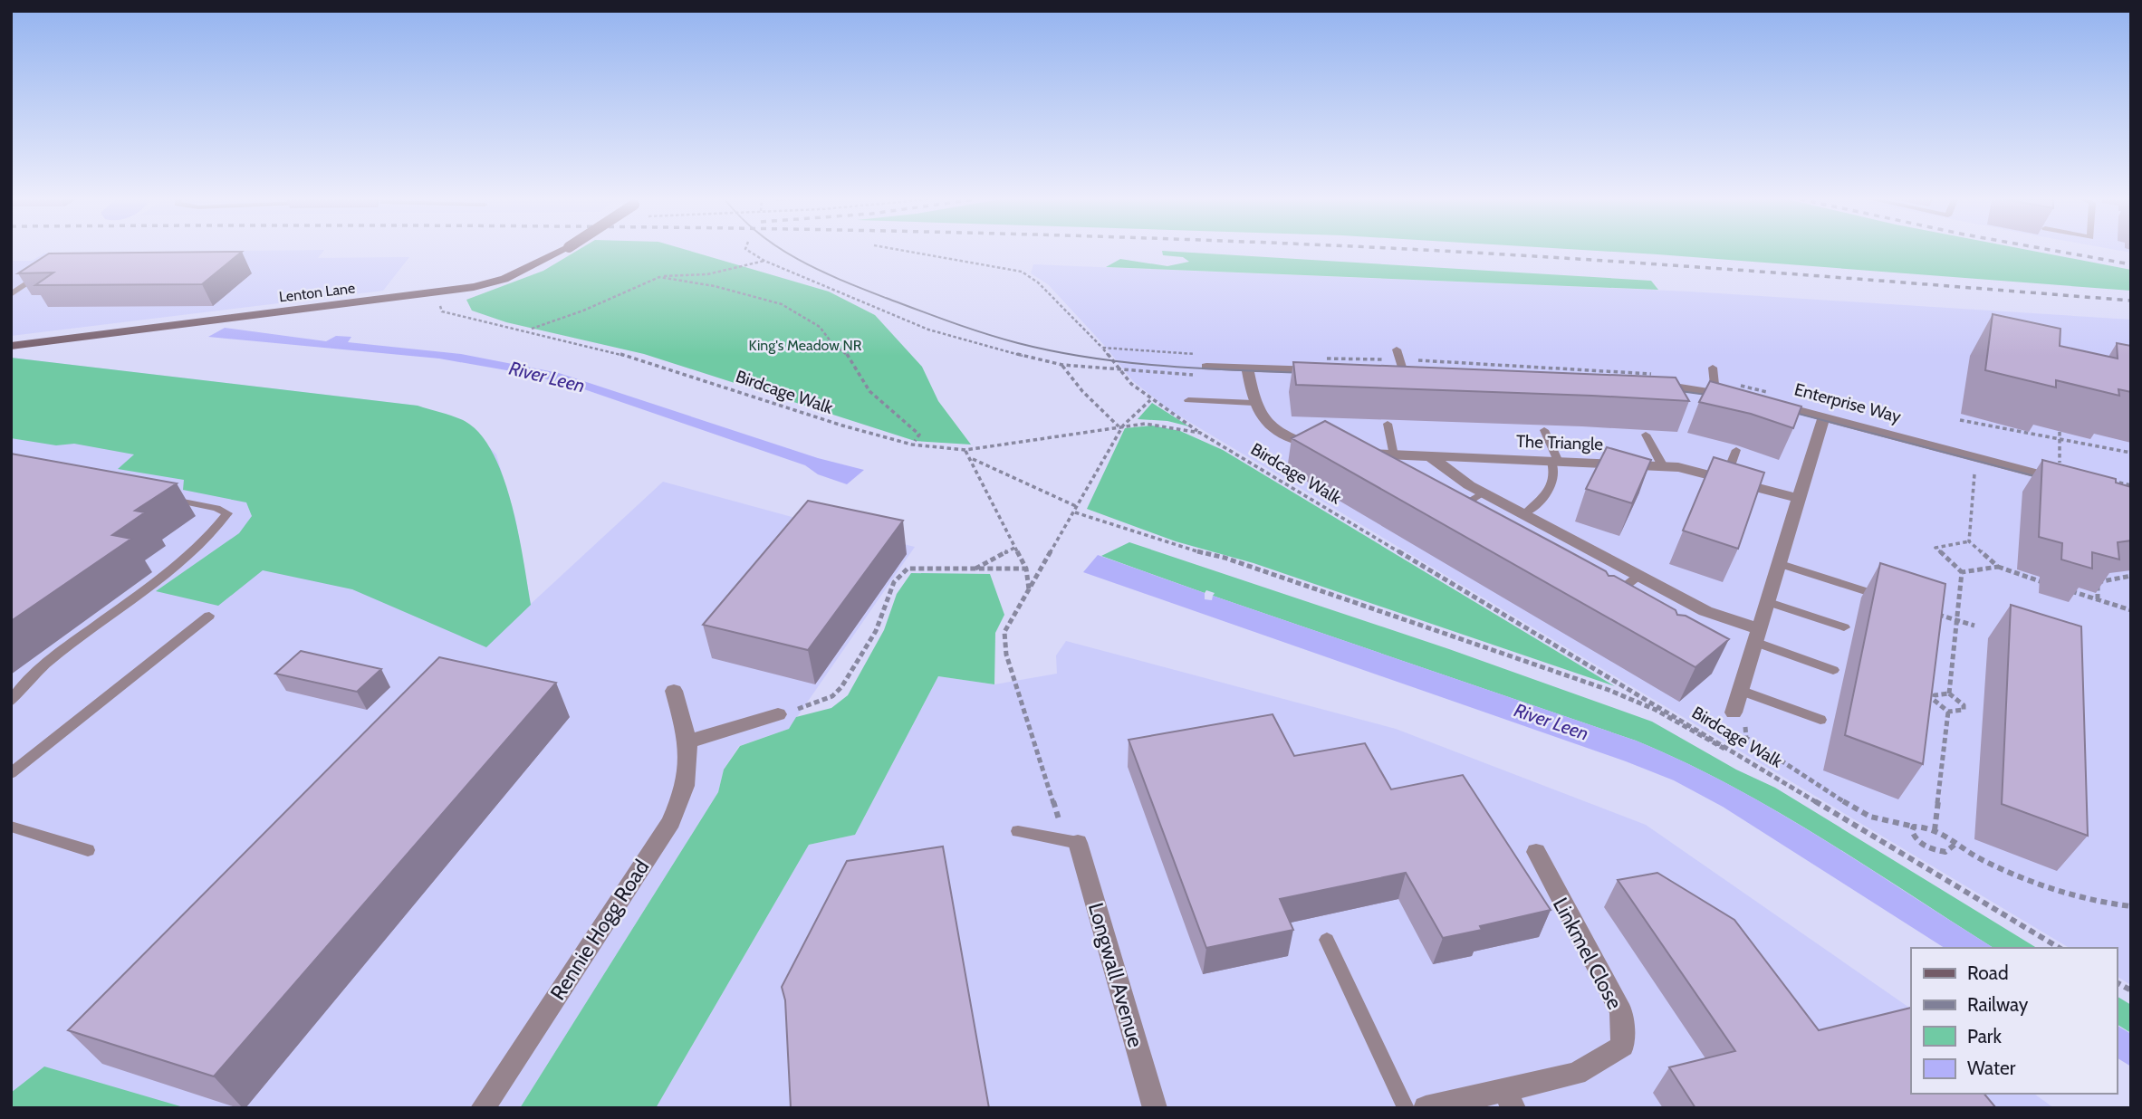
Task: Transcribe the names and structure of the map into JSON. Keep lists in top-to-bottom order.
{
  "streets": {
    "street": [
      "Lenton Lane",
      "Enterprise Way",
      "The Triangle",
      "Rennie Hogg Road",
      "Linkmel Close",
      "Longwall Avenue"
    ],
    "path": ["Birdcage Walk"]
  },
  "crossings": [
    ["Lenton Lane", "Birdcage Walk"]
  ],
  "water": ["River Leen"],
  "parks": ["King's Meadow NR"],
  "legend": [
    "Road",
    "Railway",
    "Park",
    "Water"
  ]
}
